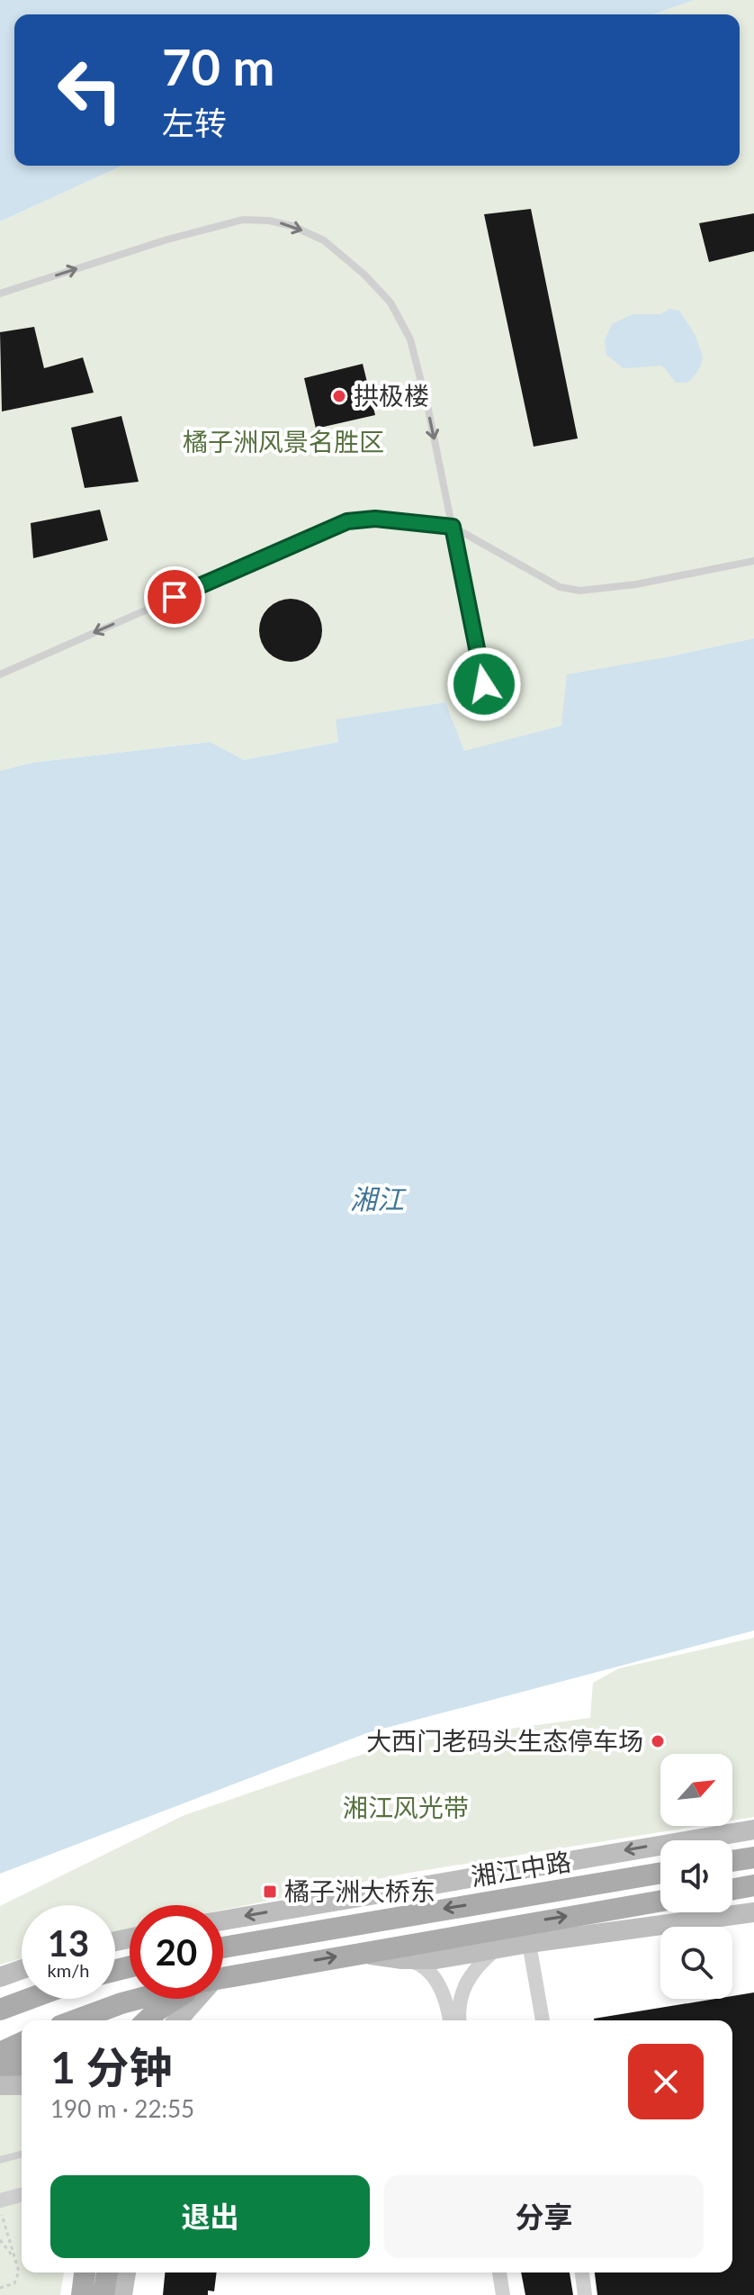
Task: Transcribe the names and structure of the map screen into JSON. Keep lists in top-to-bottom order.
{
  "streets": {
    "main road": ["湘江中路"]
  },
  "water": ["湘江"],
  "parks": ["橘子洲风景名胜区", "湘江风光带"],
  "places": {
    "other": ["拱极楼", "大西门老码头生态停车场"],
    "transit": ["橘子洲大桥东"]
  },
  "north": "top right",
  "page": {
    "turn": ["70 m", "左转"],
    "speed": "13 km/h",
    "limit": "20",
    "heading": ["1 分钟", "190 m · 22:55"],
    "buttons": ["退出", "分享"]
  }
}
